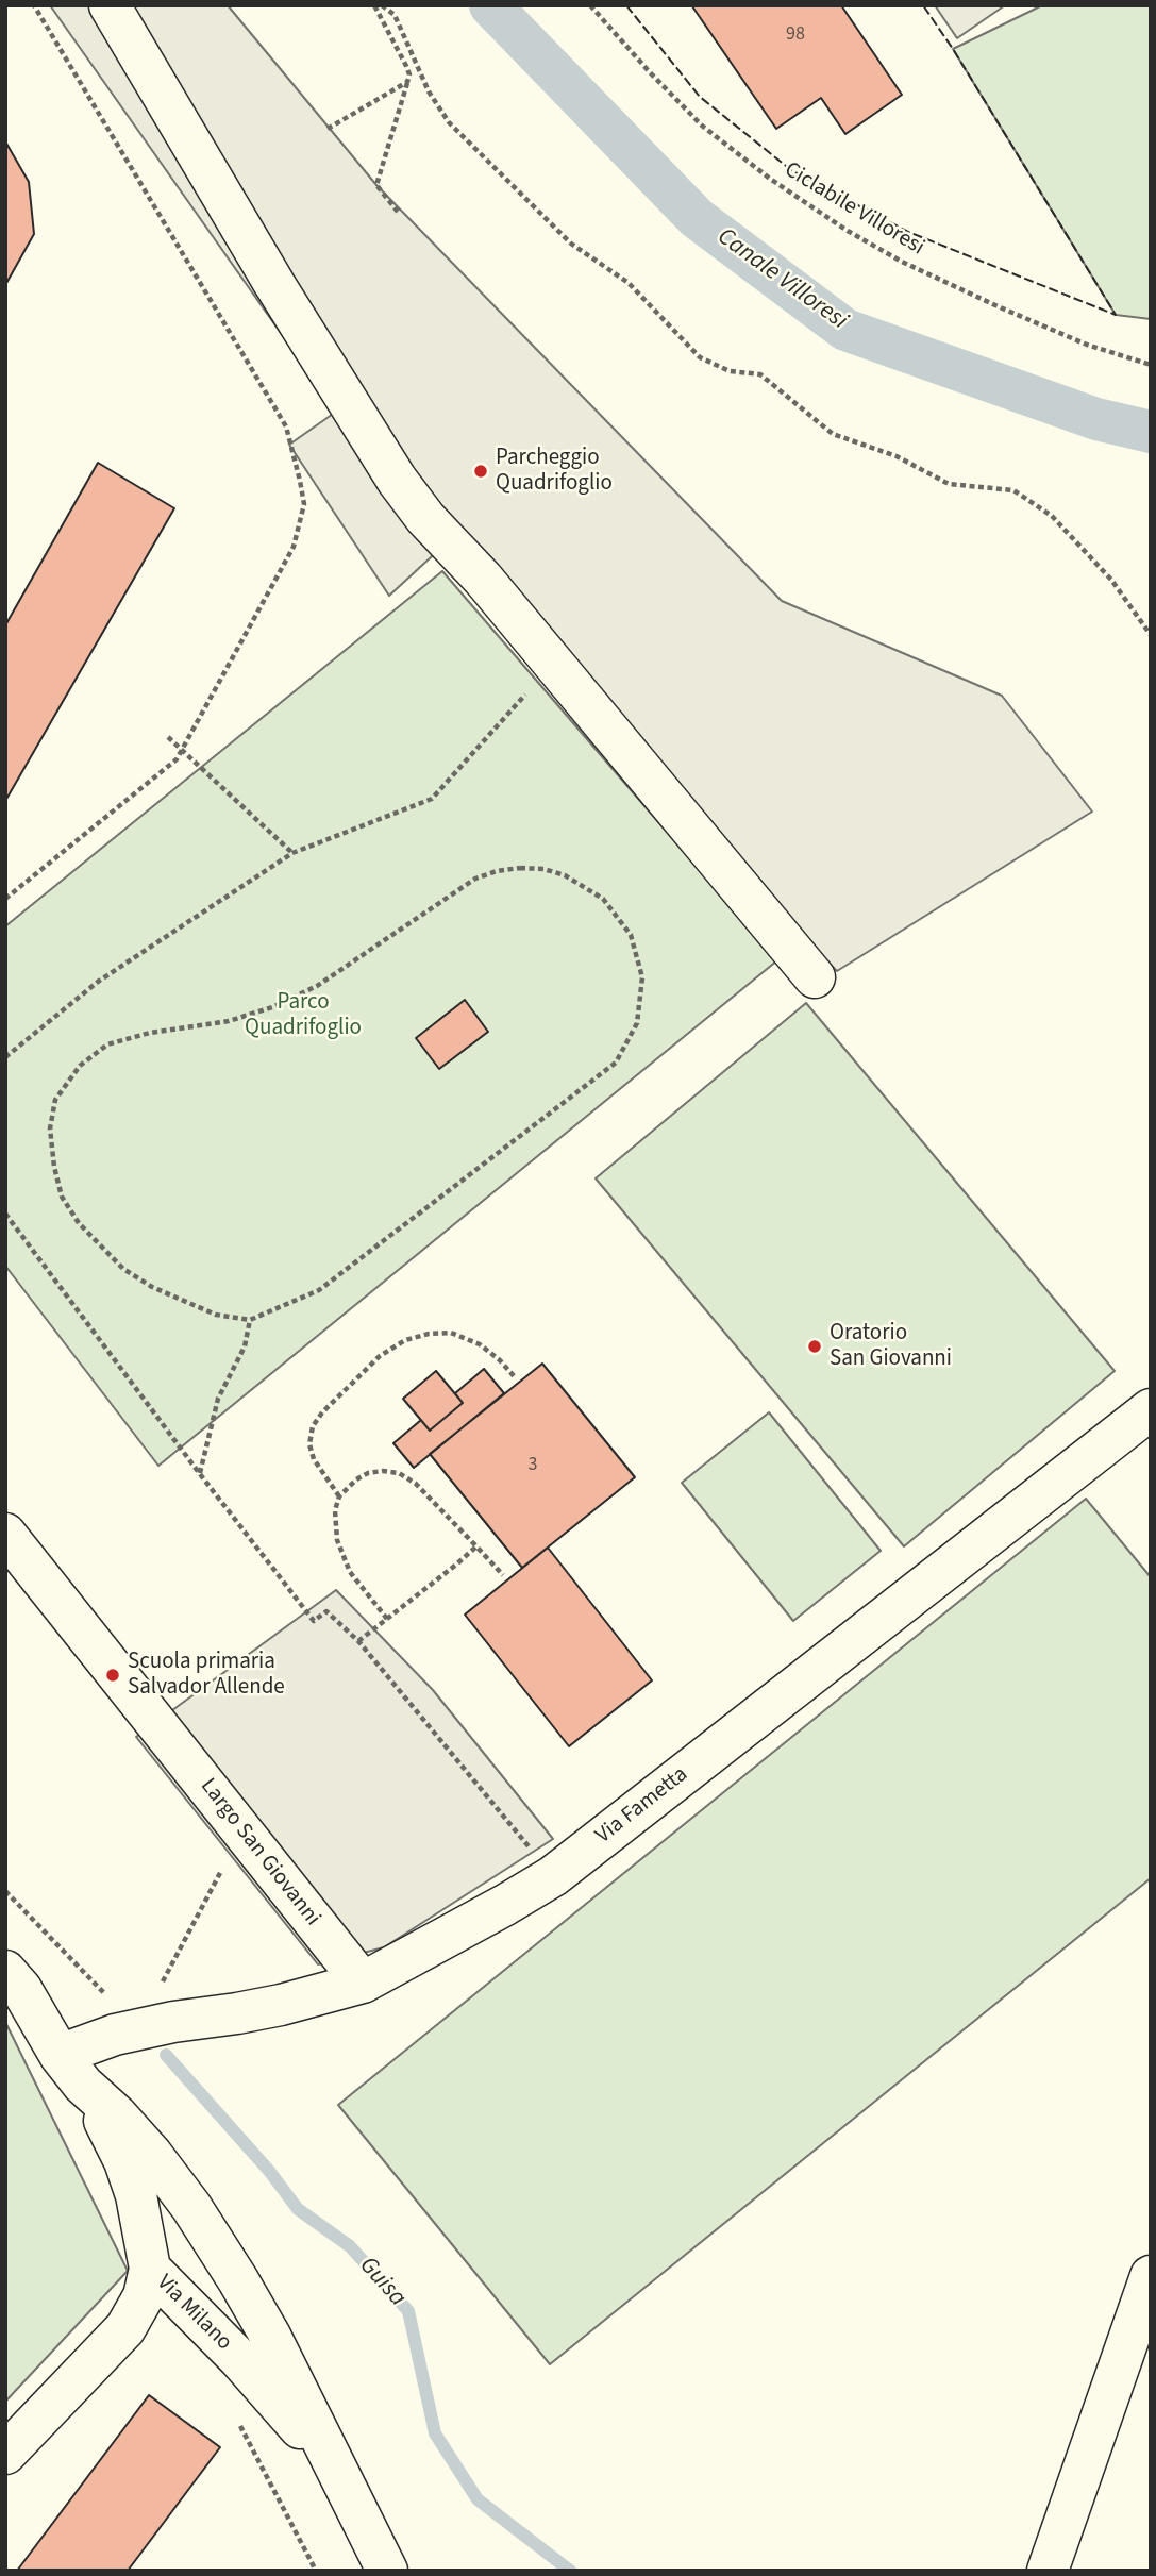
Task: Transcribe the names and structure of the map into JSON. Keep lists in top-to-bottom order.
{
  "streets": {
    "street": ["Via Fametta", "Largo San Giovanni", "Via Milano"],
    "path": ["Ciclabile Villoresi"]
  },
  "crossings": [
    ["Via Fametta", "Largo San Giovanni"],
    ["Via Fametta", "Via Milano"]
  ],
  "water": ["Canale Villoresi", "Guisa"],
  "parks": ["Parco Quadrifoglio"],
  "places": ["Parcheggio Quadrifoglio", "Oratorio San Giovanni", "Scuola primaria Salvador Allende"],
  "house_numbers": ["98", "3"]
}
